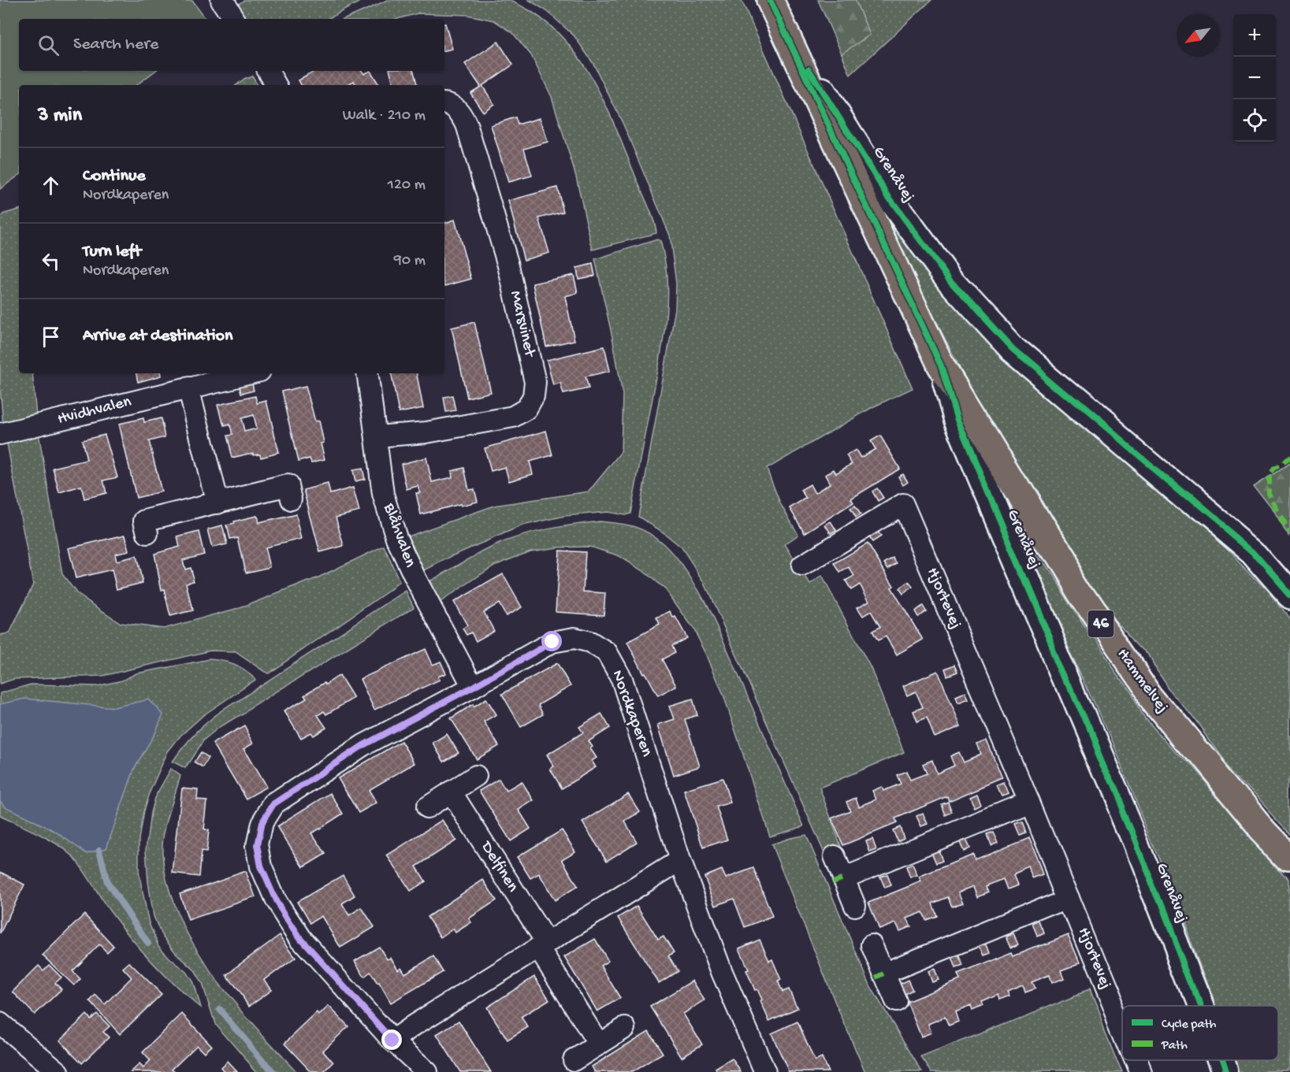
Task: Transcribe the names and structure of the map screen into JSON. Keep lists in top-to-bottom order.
{
  "streets": {
    "main road": ["Grenåvej", "46", "Hammelvej"],
    "street": [
      "Marsvinet",
      "Hvidhvalen",
      "Blåhvalen",
      "Hjortevej",
      "Nordkaperen",
      "Delfinen"
    ]
  },
  "crossings": [
    ["Grenåvej", "Hammelvej"],
    ["Marsvinet", "Blåhvalen"],
    ["Blåhvalen", "Nordkaperen"]
  ],
  "legend": ["Cycle path", "Path"],
  "north": "bottom left",
  "page": {
    "map_buttons": ["+", "−"],
    "search": "Search here",
    "heading": ["3 min", "Walk · 210 m"],
    "list": [
      ["Continue", "Nordkaperen", "120 m"],
      ["Turn left", "Nordkaperen", "90 m"],
      "Arrive at destination"
    ]
  }
}
